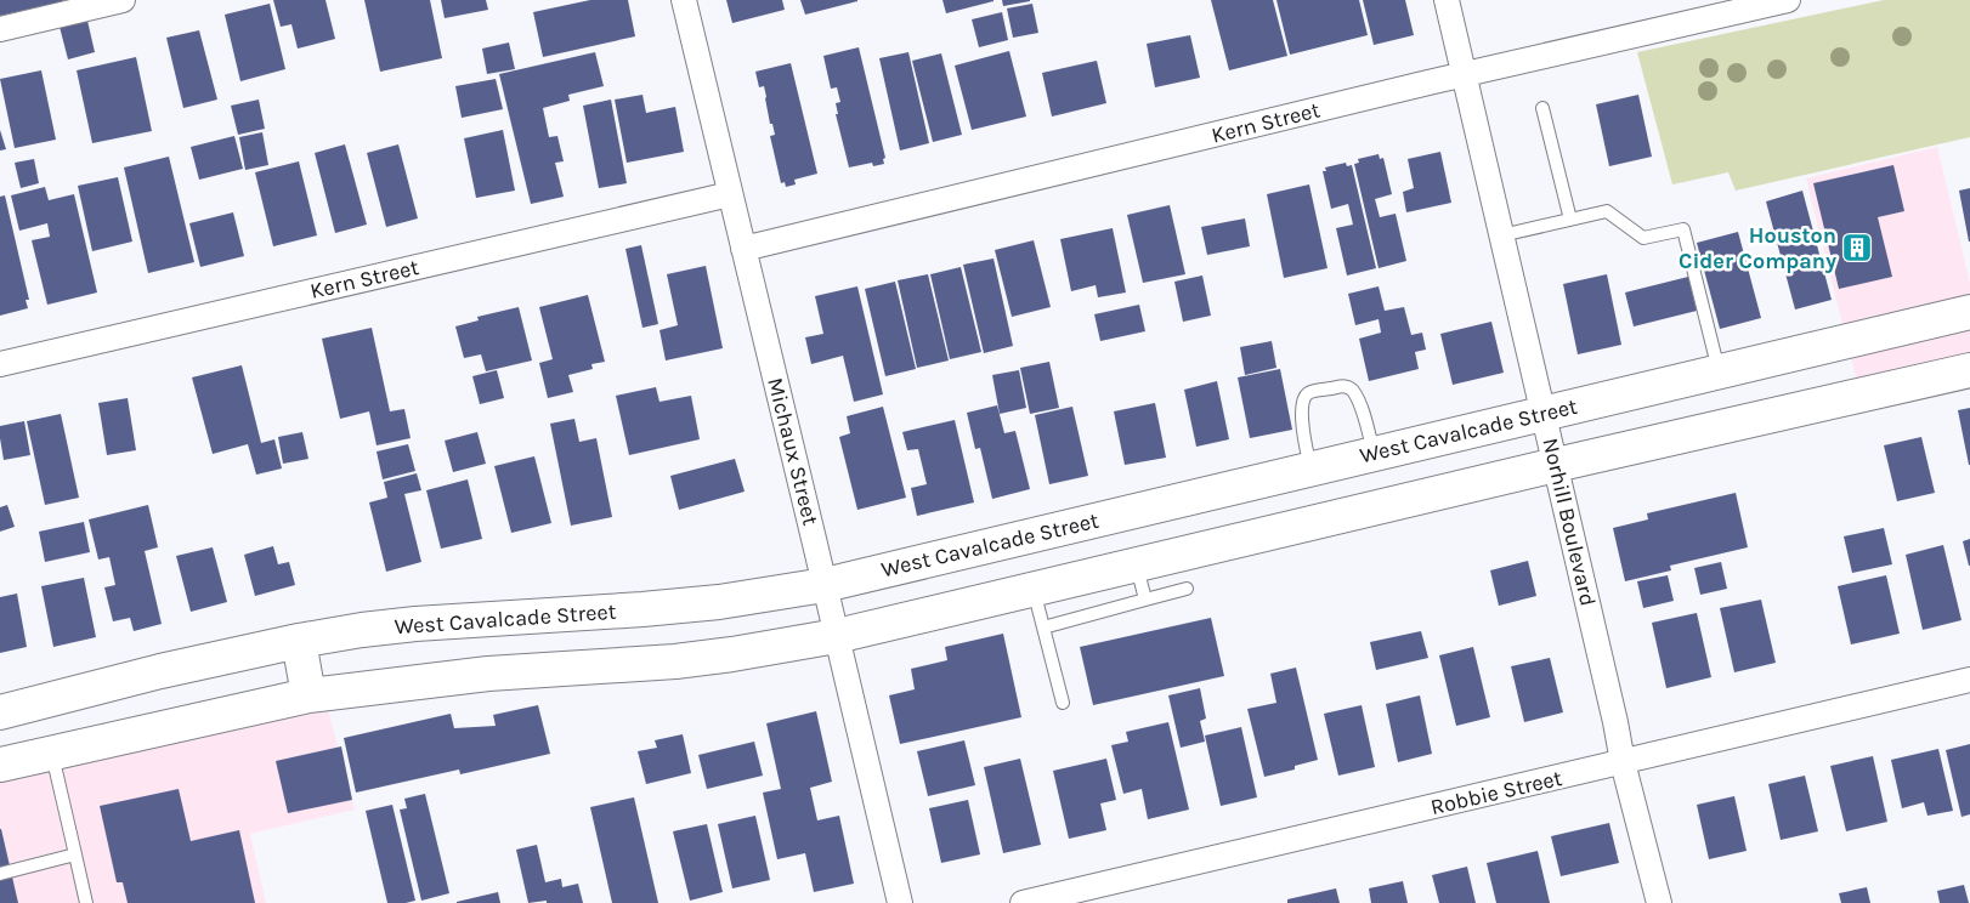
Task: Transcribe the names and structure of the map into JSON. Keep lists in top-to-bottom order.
{
  "streets": {
    "main road": ["West Cavalcade Street"],
    "street": [
      "Kern Street",
      "Michaux Street",
      "Norhill Boulevard",
      "Robbie Street"
    ]
  },
  "crossings": [
    ["Kern Street", "Michaux Street"],
    ["Kern Street", "Norhill Boulevard"],
    ["West Cavalcade Street", "Michaux Street"],
    ["West Cavalcade Street", "Norhill Boulevard"],
    ["Norhill Boulevard", "Robbie Street"]
  ],
  "places": {
    "building": ["Houston Cider Company"]
  }
}
